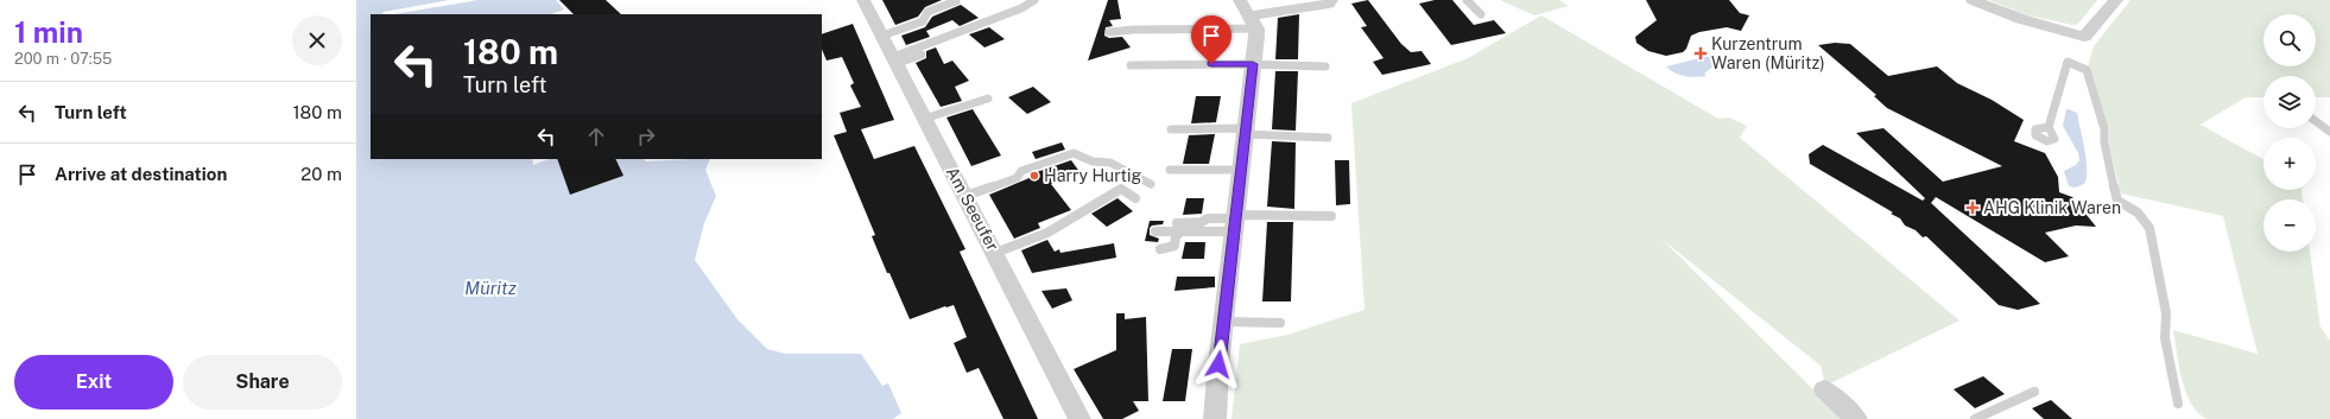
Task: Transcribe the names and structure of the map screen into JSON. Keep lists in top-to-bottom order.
{
  "streets": {
    "street": ["Am Seeufer"]
  },
  "water": ["Müritz"],
  "places": {
    "health": ["Kurzentrum Waren (Müritz)", "AHG Klinik Waren"],
    "other": ["Harry Hurtig"]
  },
  "page": {
    "heading": ["1 min", "200 m · 07:55"],
    "map_buttons": ["+", "−"],
    "turn": ["180 m", "Turn left"],
    "list": [
      {
        "name": "Turn left",
        "value": "180 m"
      },
      {
        "name": "Arrive at destination",
        "value": "20 m"
      }
    ],
    "buttons": ["Exit", "Share"]
  }
}
